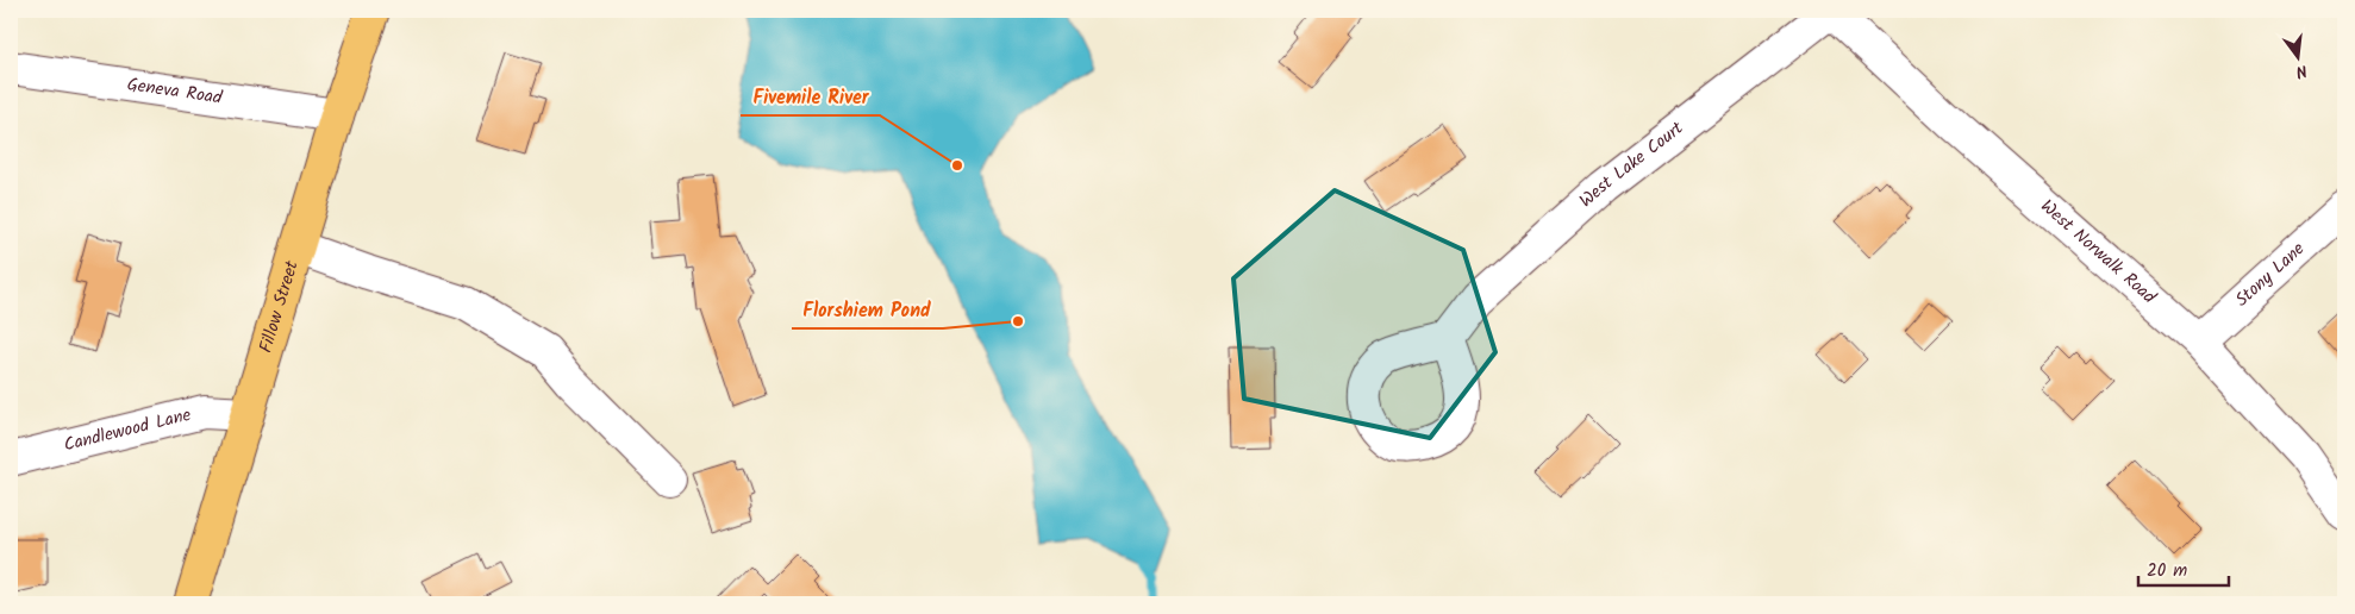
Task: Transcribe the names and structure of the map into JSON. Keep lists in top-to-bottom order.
{
  "streets": {
    "main road": ["Fillow Street"],
    "street": [
      "Geneva Road",
      "West Lake Court",
      "West Norwalk Road",
      "Stony Lane",
      "Candlewood Lane"
    ]
  },
  "crossings": [
    ["Geneva Road", "Fillow Street"],
    ["West Lake Court", "West Norwalk Road"],
    ["West Norwalk Road", "Stony Lane"],
    ["Fillow Street", "Candlewood Lane"]
  ],
  "places": ["Fivemile River", "Florshiem Pond"],
  "scale_bar": "20 m",
  "north": "bottom"
}
